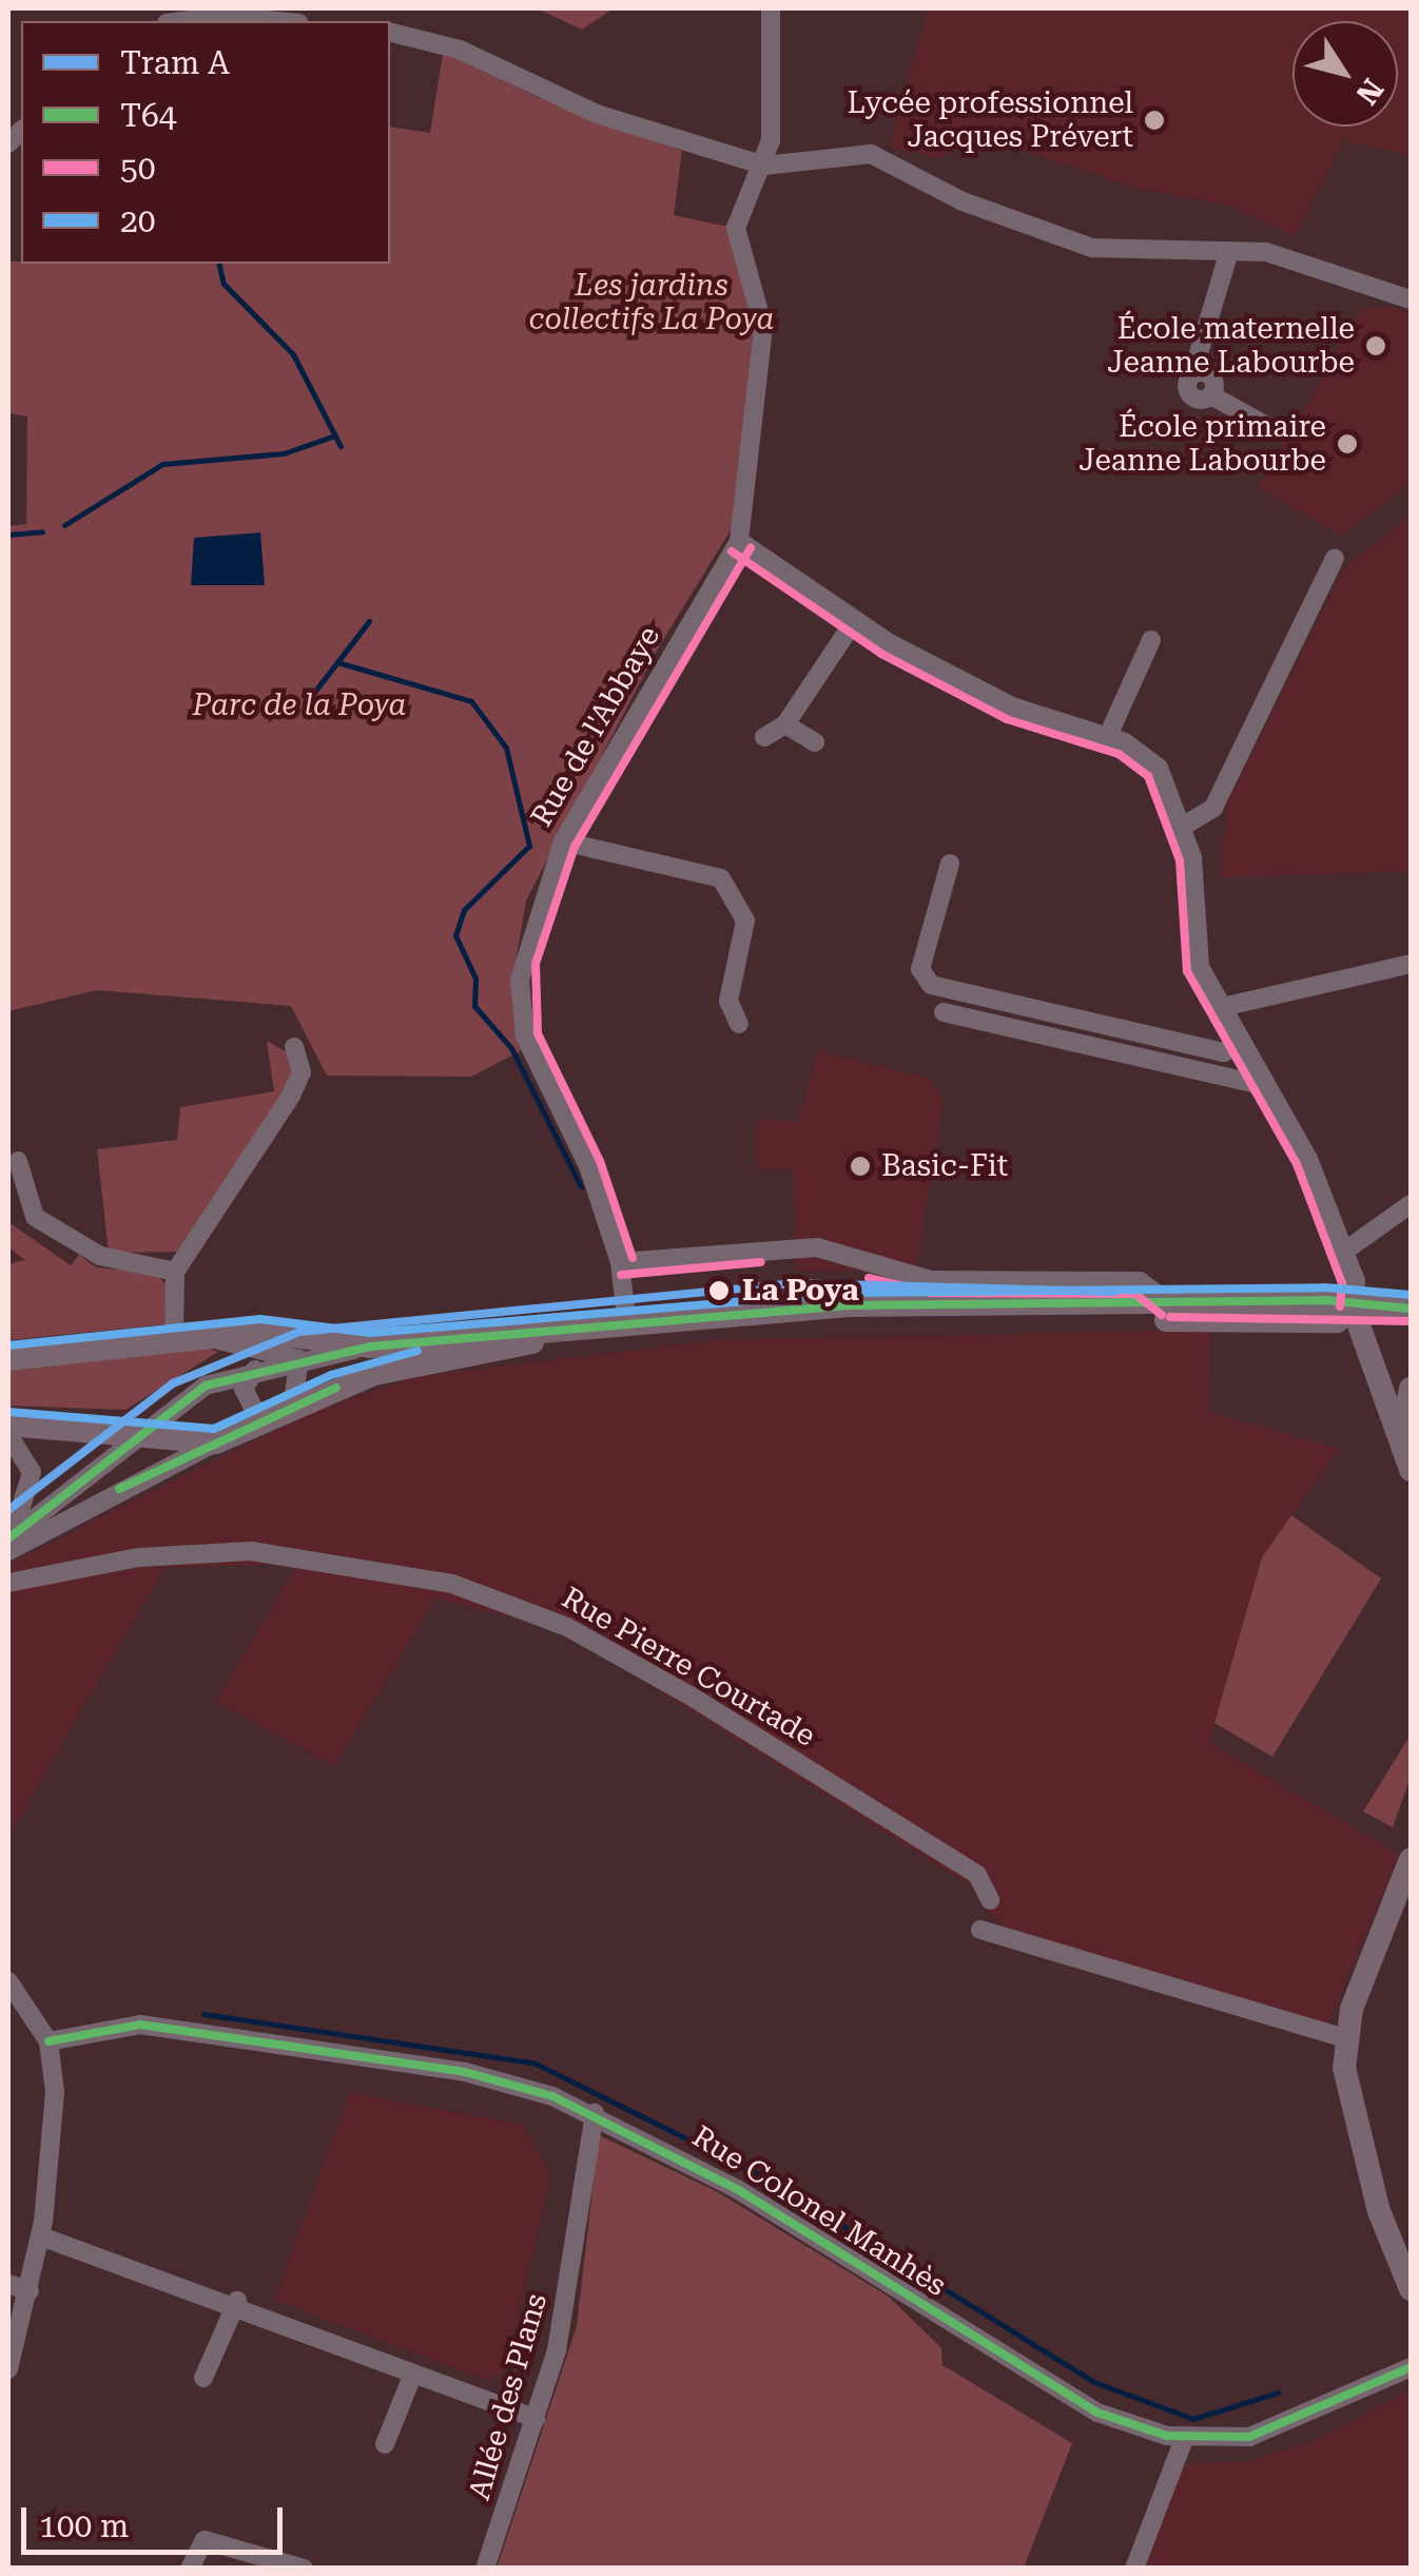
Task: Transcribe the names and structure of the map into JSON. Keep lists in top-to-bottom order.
{
  "streets": {
    "street": [
      "Rue de l'Abbaye",
      "Rue Pierre Courtade",
      "Rue Colonel Manhès",
      "Allée des Plans"
    ]
  },
  "crossings": [
    ["Rue Colonel Manhès", "Allée des Plans"]
  ],
  "parks": ["Les jardins collectifs La Poya", "Parc de la Poya"],
  "places": [
    "Lycée professionnel Jacques Prévert",
    "École maternelle Jeanne Labourbe",
    "École primaire Jeanne Labourbe",
    "Basic-Fit",
    "La Poya"
  ],
  "lines": [
    "transit line 50",
    "tram line A",
    "transit line 20",
    "transit line T64"
  ],
  "legend": [
    "Tram A",
    "T64",
    "50",
    "20"
  ],
  "scale_bar": "100 m",
  "north": "bottom right"
}
